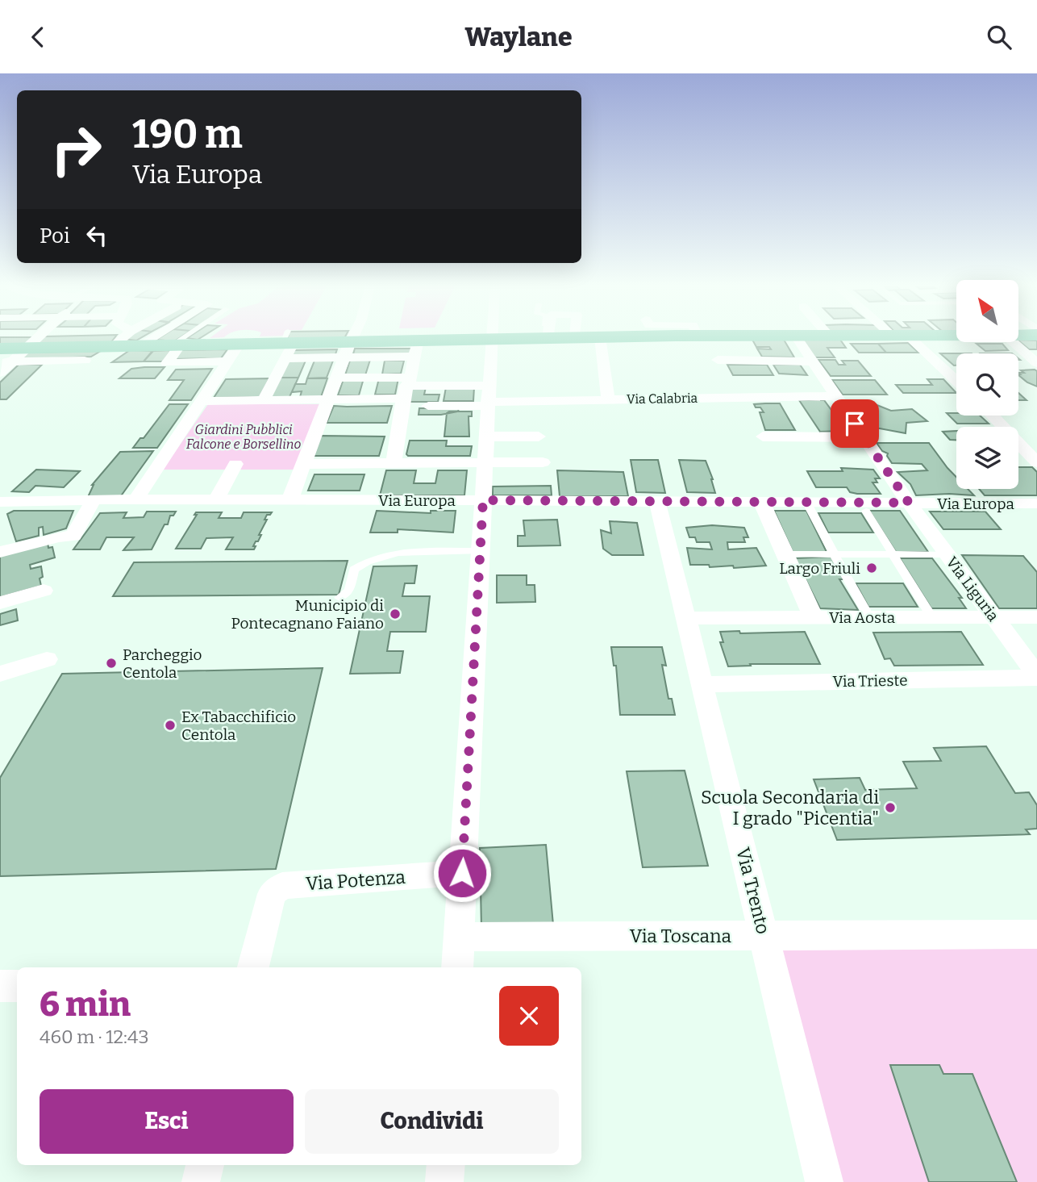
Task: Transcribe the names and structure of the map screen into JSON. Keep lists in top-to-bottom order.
{
  "streets": {
    "street": [
      "Via Calabria",
      "Via Europa",
      "Via Liguria",
      "Via Aosta",
      "Via Trieste",
      "Via Potenza",
      "Via Trento",
      "Via Toscana"
    ]
  },
  "crossings": [
    ["Via Calabria", "Via Liguria"],
    ["Via Europa", "Via Liguria"],
    ["Via Europa", "Via Trento"],
    ["Via Liguria", "Via Aosta"],
    ["Via Liguria", "Via Trieste"],
    ["Via Aosta", "Via Trento"],
    ["Via Trieste", "Via Trento"],
    ["Via Trento", "Via Toscana"]
  ],
  "parks": ["Giardini Pubblici Falcone e Borsellino"],
  "places": [
    "Largo Friuli",
    "Municipio di Pontecagnano Faiano",
    "Parcheggio Centola",
    "Ex Tabacchificio Centola",
    "Scuola Secondaria di I grado \"Picentia\""
  ],
  "north": "top left",
  "page": {
    "header": "Waylane",
    "turn": ["190 m", "Via Europa"],
    "then": "Poi",
    "heading": ["6 min", "460 m · 12:43"],
    "buttons": ["Esci", "Condividi"]
  }
}
